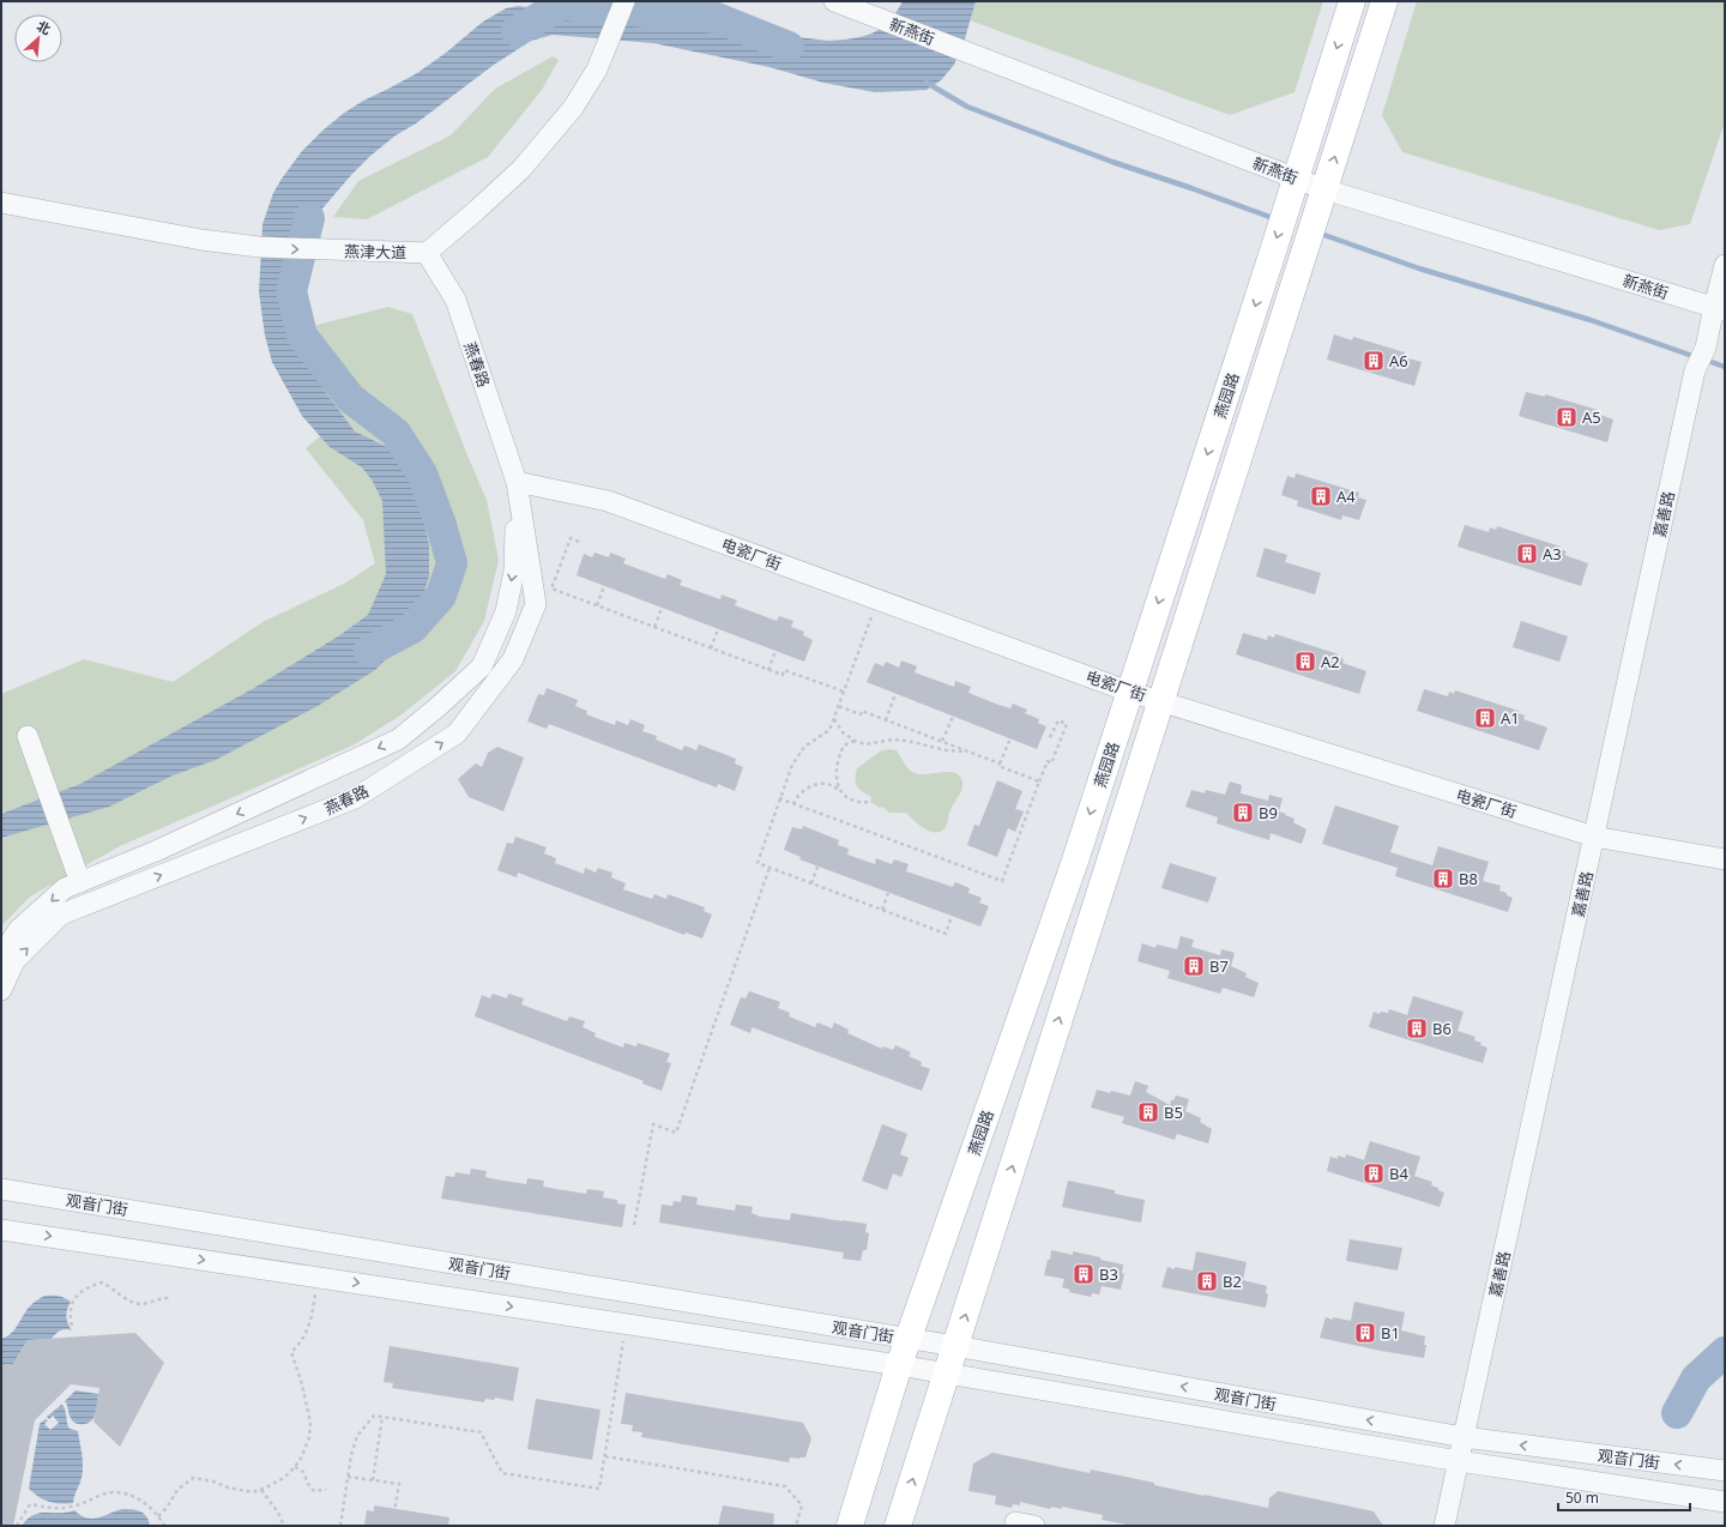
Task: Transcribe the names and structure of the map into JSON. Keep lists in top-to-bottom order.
{
  "streets": {
    "main road": ["燕园路"],
    "street": [
      "新燕街",
      "燕津大道",
      "燕春路",
      "嘉善路",
      "电瓷厂街",
      "观音门街"
    ]
  },
  "crossings": [
    ["新燕街", "燕园路"],
    ["新燕街", "嘉善路"],
    ["燕津大道", "燕春路"],
    ["燕春路", "电瓷厂街"],
    ["燕园路", "电瓷厂街"],
    ["燕园路", "观音门街"],
    ["嘉善路", "电瓷厂街"],
    ["嘉善路", "观音门街"]
  ],
  "one_way": ["燕津大道"],
  "places": {
    "building": [
      "A6",
      "A5",
      "A4",
      "A3",
      "A2",
      "A1",
      "B9",
      "B8",
      "B7",
      "B6",
      "B5",
      "B4",
      "B3",
      "B2",
      "B1"
    ]
  },
  "scale_bar": "50 m",
  "north": "top right"
}
